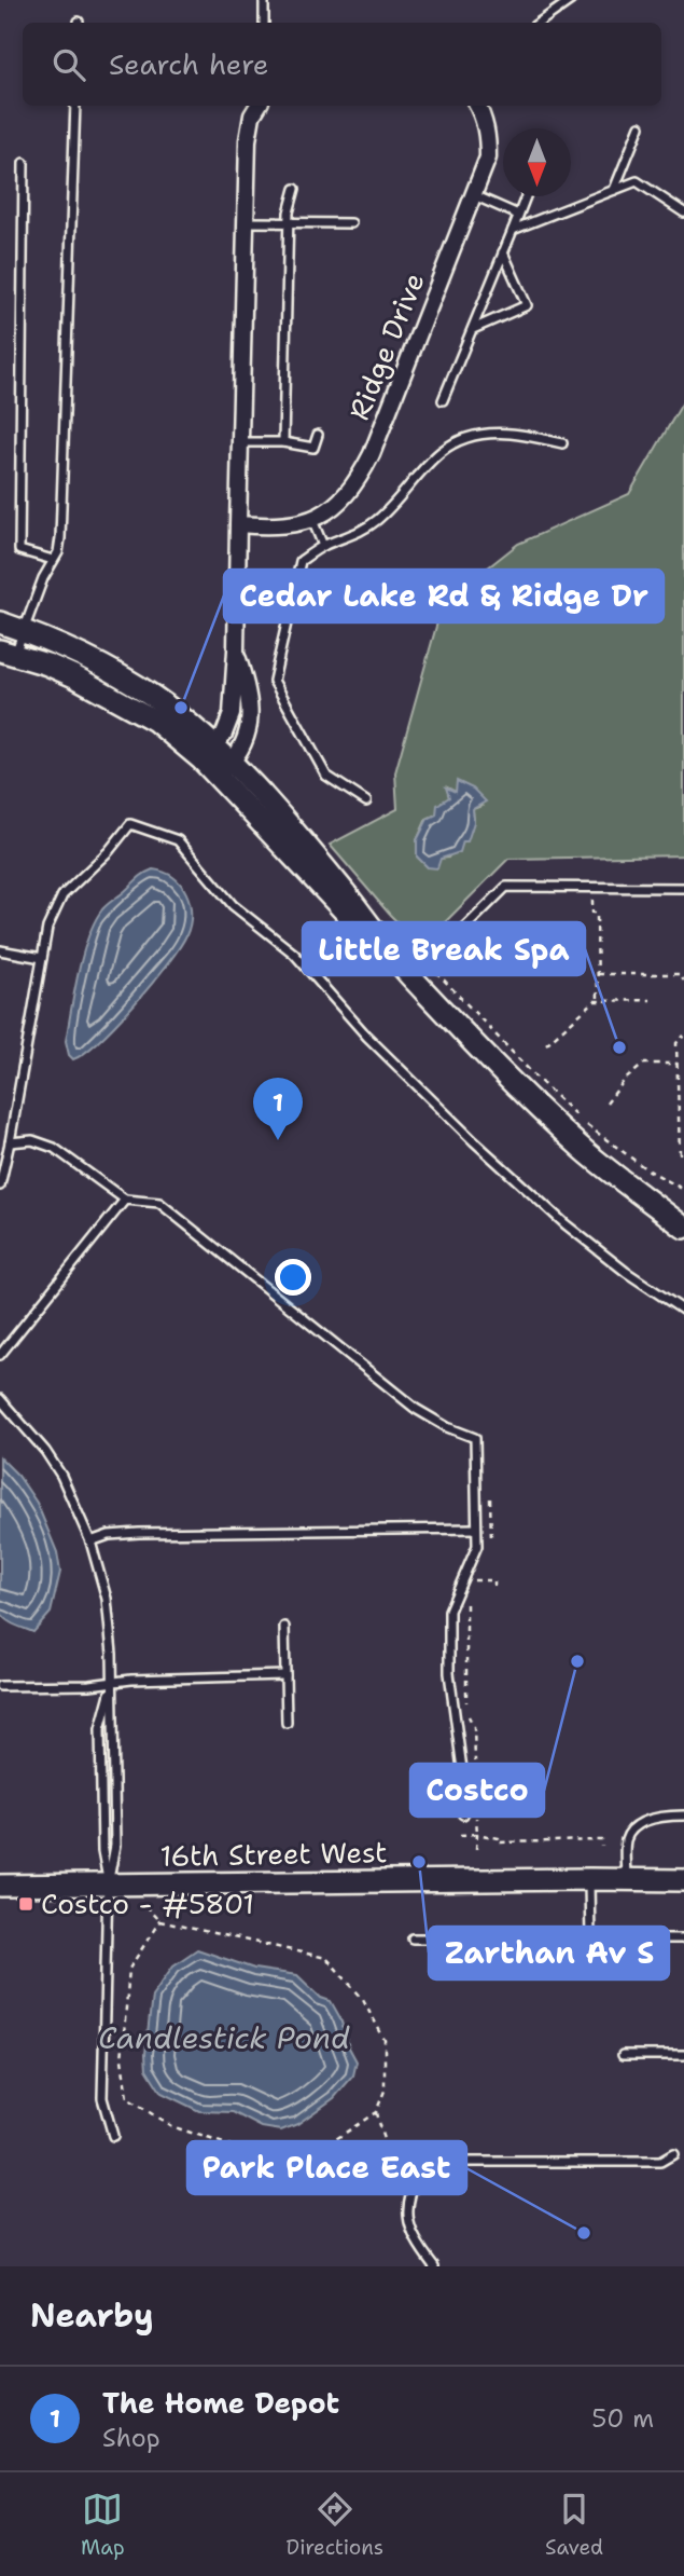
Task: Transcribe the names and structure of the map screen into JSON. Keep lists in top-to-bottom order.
{
  "streets": {
    "street": ["Ridge Drive", "16th Street West"]
  },
  "water": ["Candlestick Pond"],
  "places": {
    "other": [
      "Cedar Lake Rd & Ridge Dr",
      "Little Break Spa",
      "Costco",
      "Zarthan Av S",
      "Park Place East"
    ],
    "transit": ["Costco - #5801"]
  },
  "north": "bottom",
  "page": {
    "search": "Search here",
    "pins": "1",
    "heading": "Nearby",
    "list": [
      {
        "mark": "1",
        "name": "The Home Depot",
        "note": "Shop",
        "value": "50 m"
      }
    ],
    "nav": ["Map", "Directions", "Saved"]
  }
}
